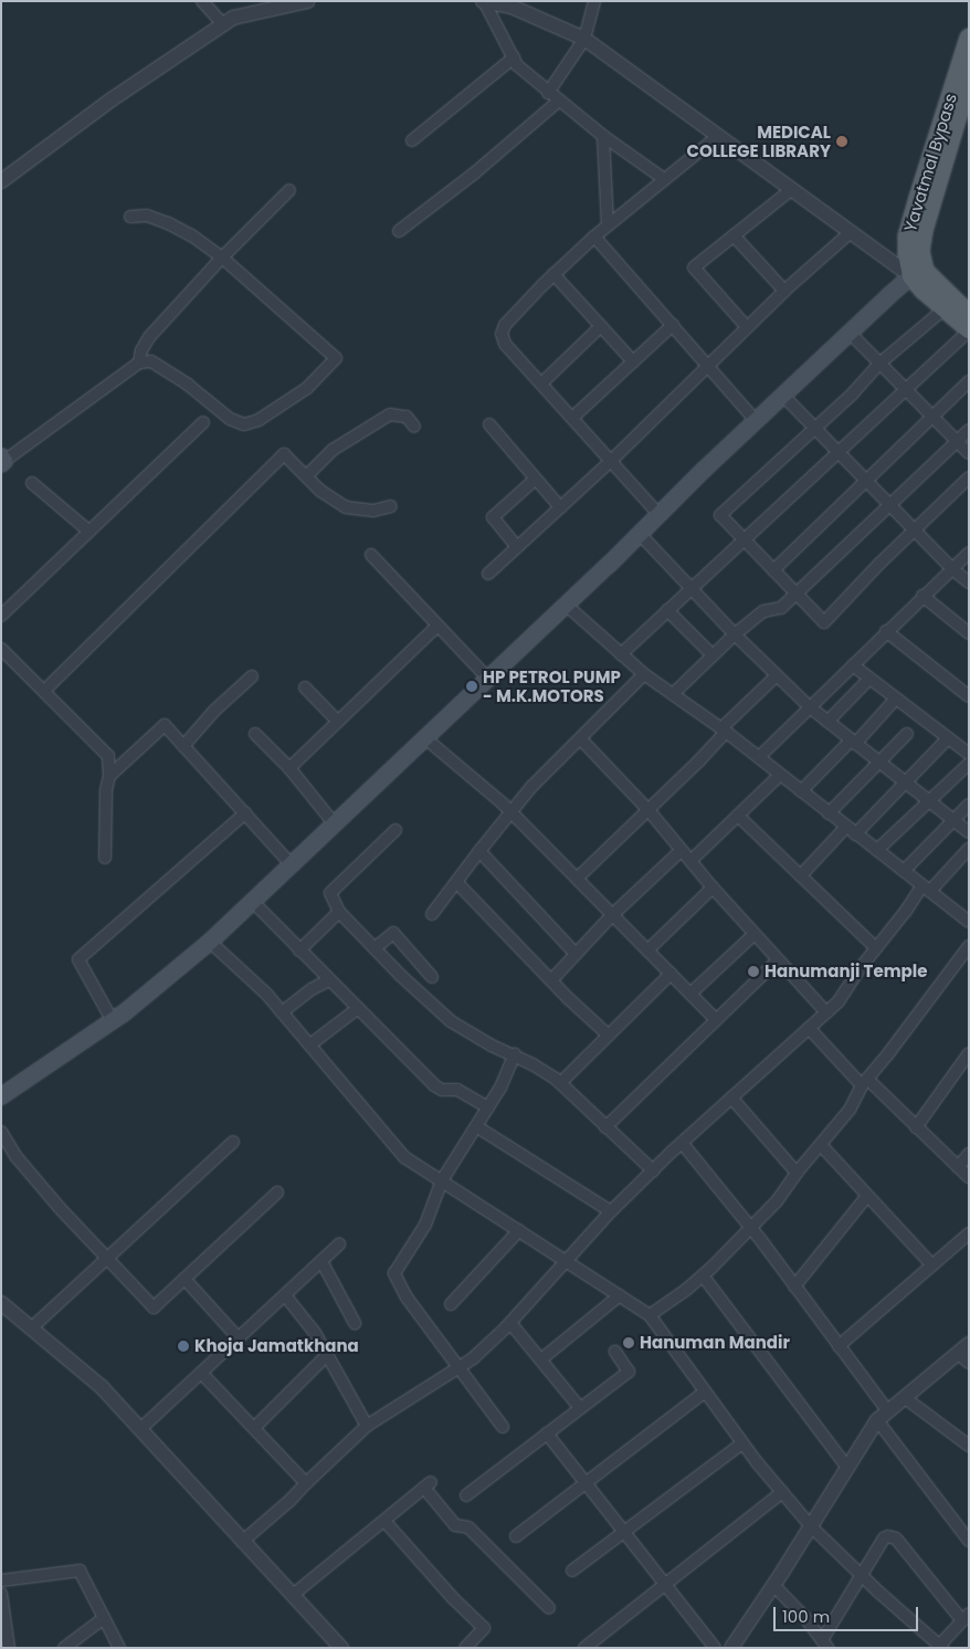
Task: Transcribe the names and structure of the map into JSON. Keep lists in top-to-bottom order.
{
  "streets": {
    "main road": ["Yavatmal Bypass"]
  },
  "places": [
    "MEDICAL COLLEGE LIBRARY",
    "HP PETROL PUMP - M.K.MOTORS",
    "Hanumanji Temple",
    "Hanuman Mandir",
    "Khoja Jamatkhana"
  ],
  "scale_bar": "100 m"
}
